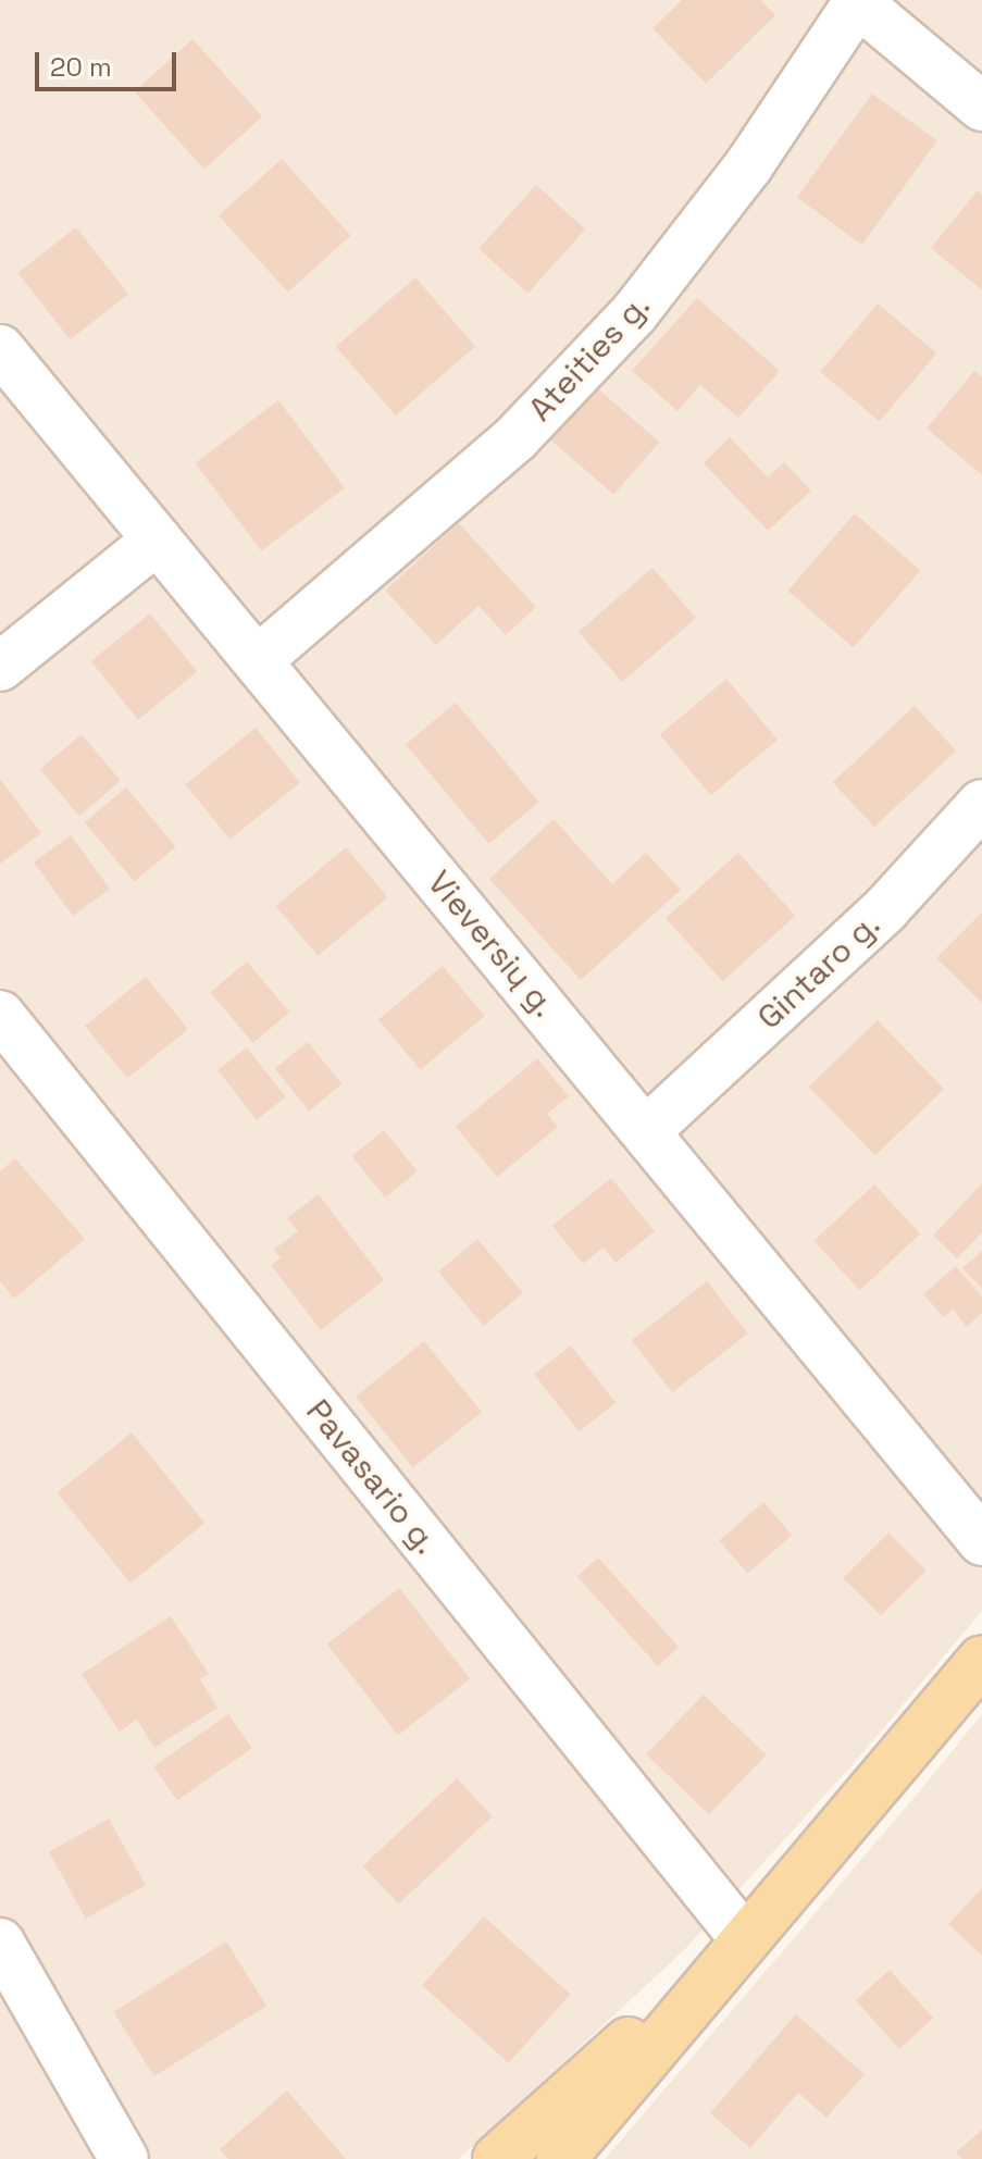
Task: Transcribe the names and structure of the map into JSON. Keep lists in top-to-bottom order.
{
  "streets": {
    "street": [
      "Ateities g.",
      "Vieversių g.",
      "Gintaro g.",
      "Pavasario g."
    ]
  },
  "crossings": [
    ["Ateities g.", "Vieversių g."],
    ["Vieversių g.", "Gintaro g."]
  ],
  "scale_bar": "20 m"
}
